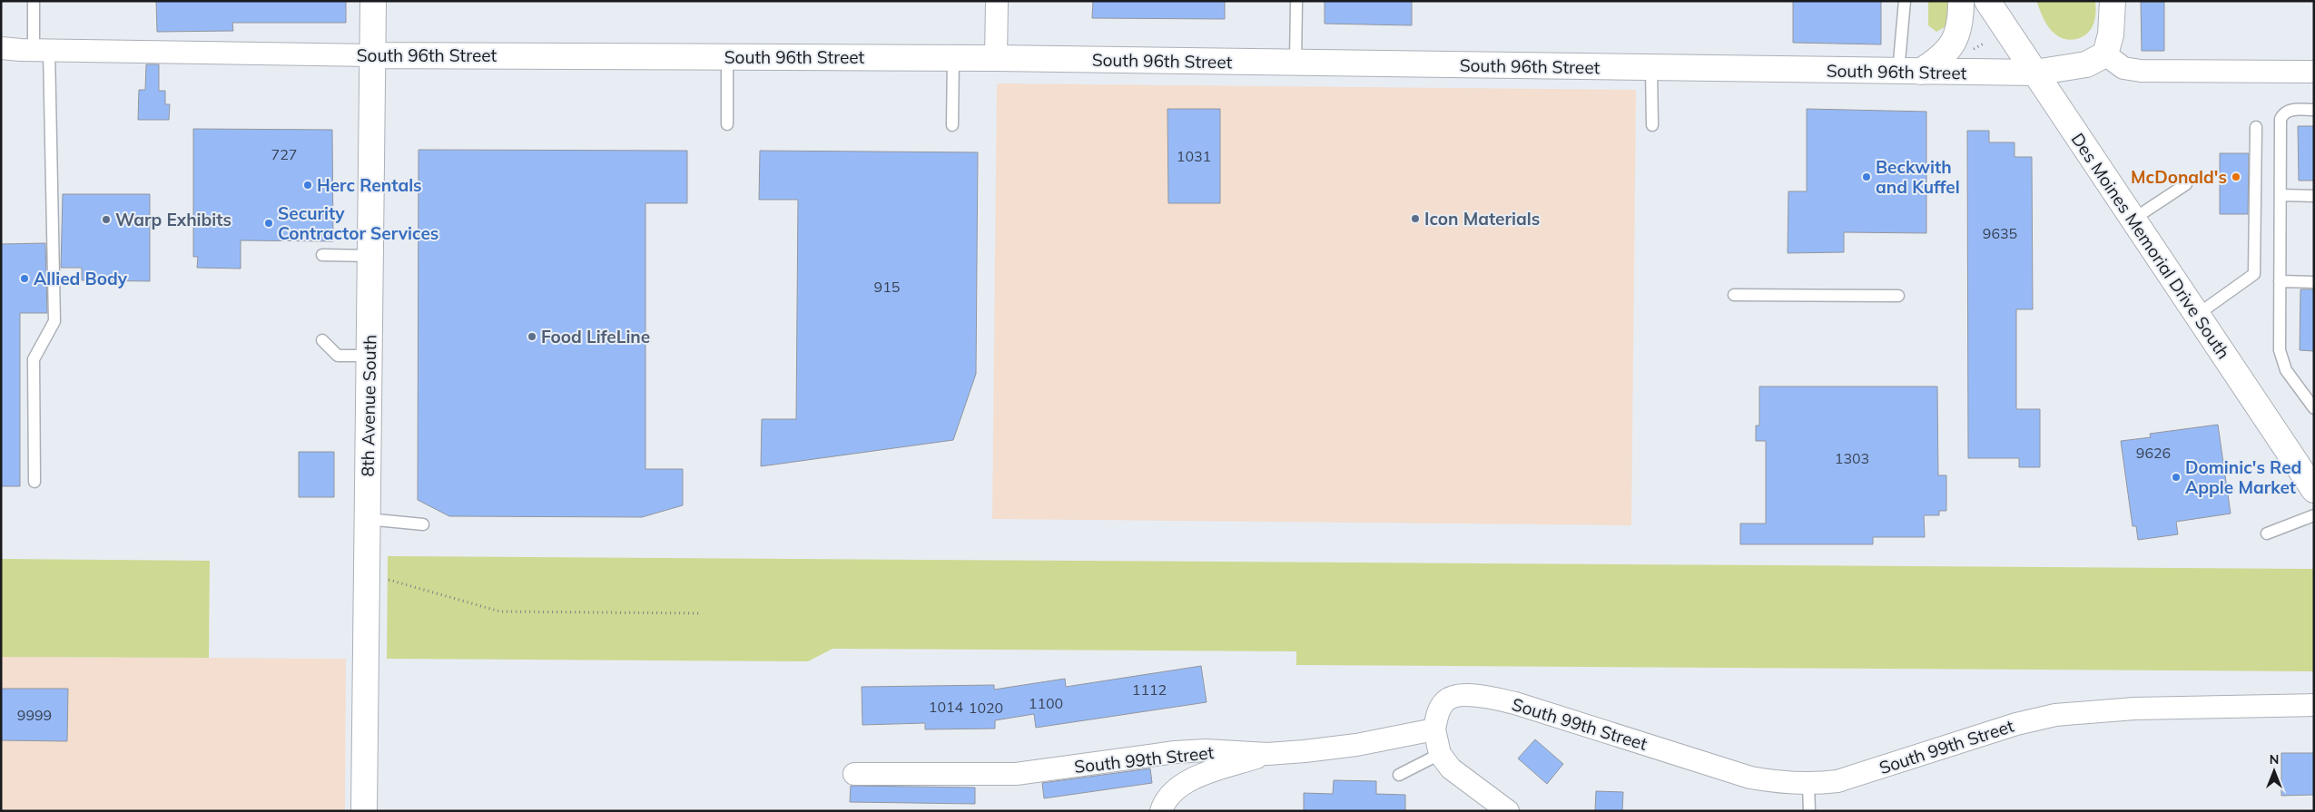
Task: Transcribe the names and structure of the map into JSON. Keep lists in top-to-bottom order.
{
  "streets": {
    "street": [
      "South 96th Street",
      "Des Moines Memorial Drive South",
      "8th Avenue South",
      "South 99th Street"
    ]
  },
  "crossings": [
    ["South 96th Street", "Des Moines Memorial Drive South"],
    ["South 96th Street", "8th Avenue South"]
  ],
  "places": [
    "Beckwith and Kuffel",
    "McDonald's",
    "Herc Rentals",
    "Icon Materials",
    "Warp Exhibits",
    "Security Contractor Services",
    "Allied Body",
    "Food LifeLine",
    "Dominic's Red Apple Market"
  ],
  "house_numbers": [
    "727",
    "1031",
    "9635",
    "915",
    "9626",
    "1303",
    "1112",
    "1100",
    "1014",
    "1020",
    "9999"
  ],
  "north": "top"
}
